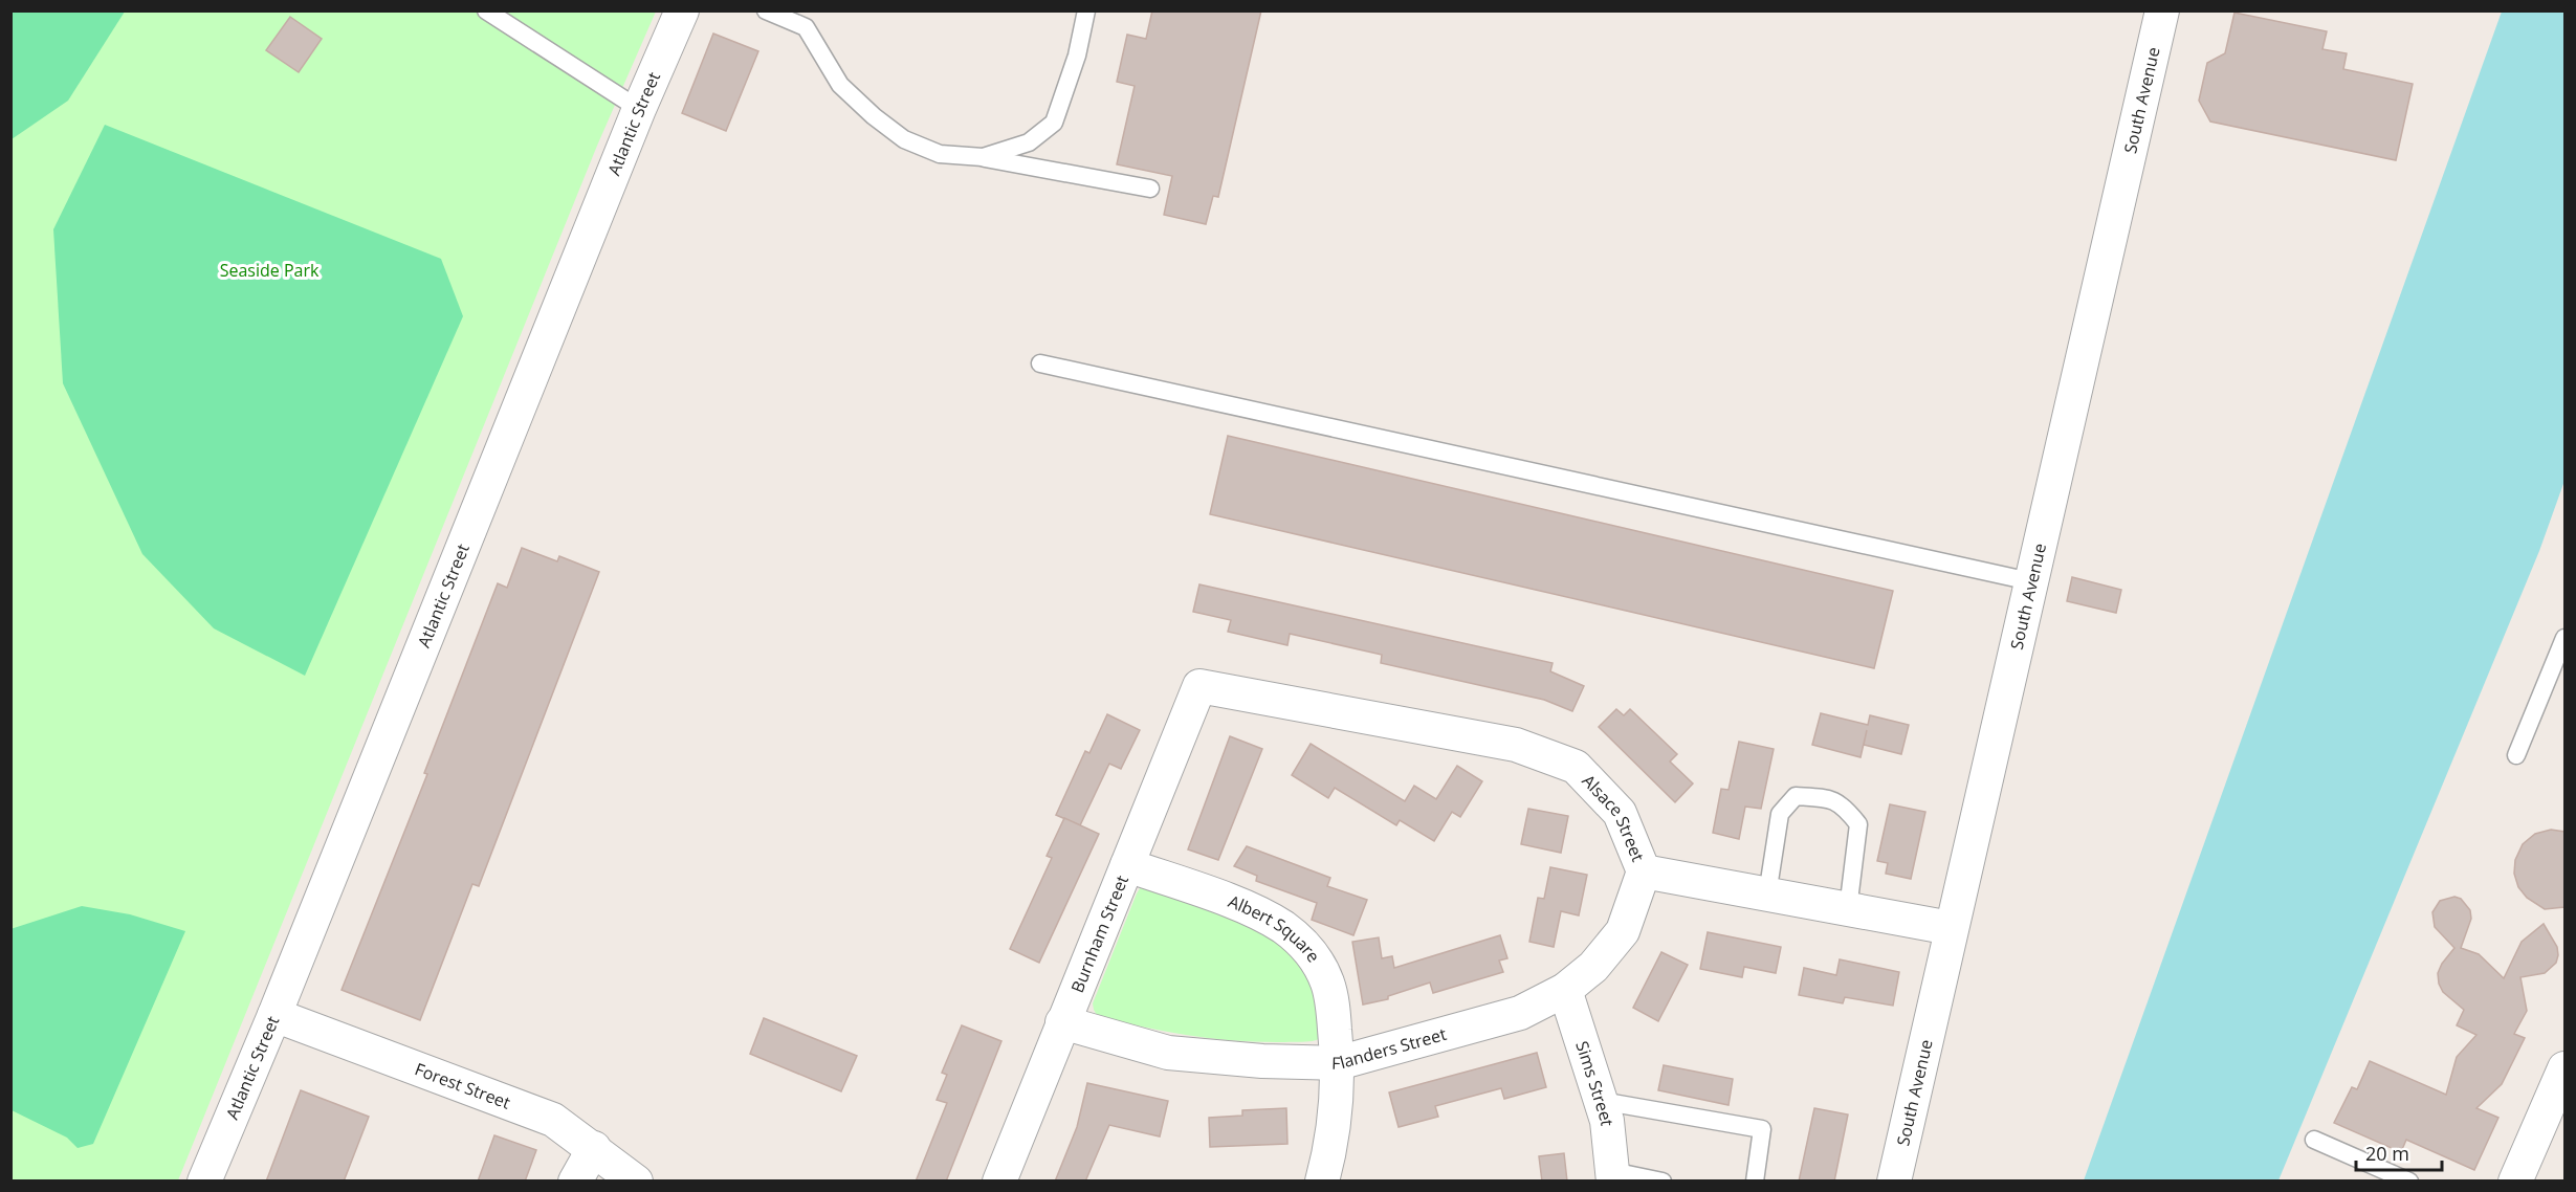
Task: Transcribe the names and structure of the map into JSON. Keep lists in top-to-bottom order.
{
  "streets": {
    "street": [
      "South Avenue",
      "Atlantic Street",
      "Alsace Street",
      "Burnham Street",
      "Albert Square",
      "Flanders Street",
      "Sims Street",
      "Forest Street"
    ]
  },
  "crossings": [
    ["South Avenue", "Alsace Street"],
    ["Atlantic Street", "Forest Street"],
    ["Alsace Street", "Burnham Street"],
    ["Alsace Street", "Flanders Street"],
    ["Burnham Street", "Albert Square"],
    ["Burnham Street", "Flanders Street"],
    ["Albert Square", "Flanders Street"],
    ["Flanders Street", "Sims Street"]
  ],
  "parks": ["Seaside Park"],
  "scale_bar": "20 m"
}
